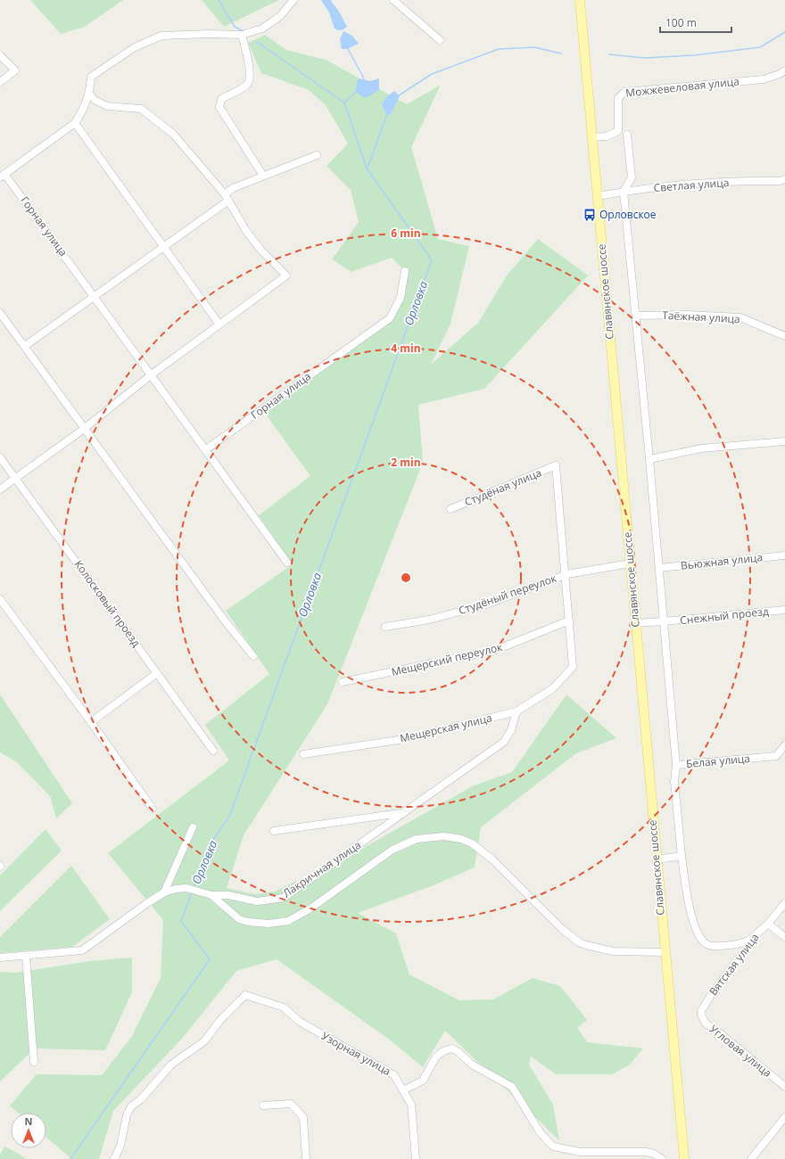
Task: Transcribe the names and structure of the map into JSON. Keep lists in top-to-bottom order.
{
  "streets": {
    "main road": ["Славянское шоссе"],
    "street": [
      "Можжевеловая улица",
      "Светлая улица",
      "Горная улица",
      "Таёжная улица",
      "Студёная улица",
      "Вьюжная улица",
      "Студёный переулок",
      "Колосковый проезд",
      "Снежный проезд",
      "Мещерский переулок",
      "Мещерская улица",
      "Белая улица",
      "Лакричная улица",
      "Вятская улица",
      "Угловая улица",
      "Узорная улица"
    ]
  },
  "crossings": [
    ["Можжевеловая улица", "Славянское шоссе"],
    ["Светлая улица", "Славянское шоссе"],
    ["Славянское шоссе", "Студёный переулок"],
    ["Славянское шоссе", "Снежный проезд"],
    ["Студёная улица", "Студёный переулок"],
    ["Мещерский переулок", "Мещерская улица"],
    ["Мещерская улица", "Лакричная улица"],
    ["Белая улица", "Вятская улица"],
    ["Вятская улица", "Угловая улица"]
  ],
  "water": ["Орловка"],
  "places": {
    "bus stop": ["Орловское"]
  },
  "scale_bar": "100 m",
  "north": "top",
  "rings": ["6 min", "4 min", "2 min"]
}
